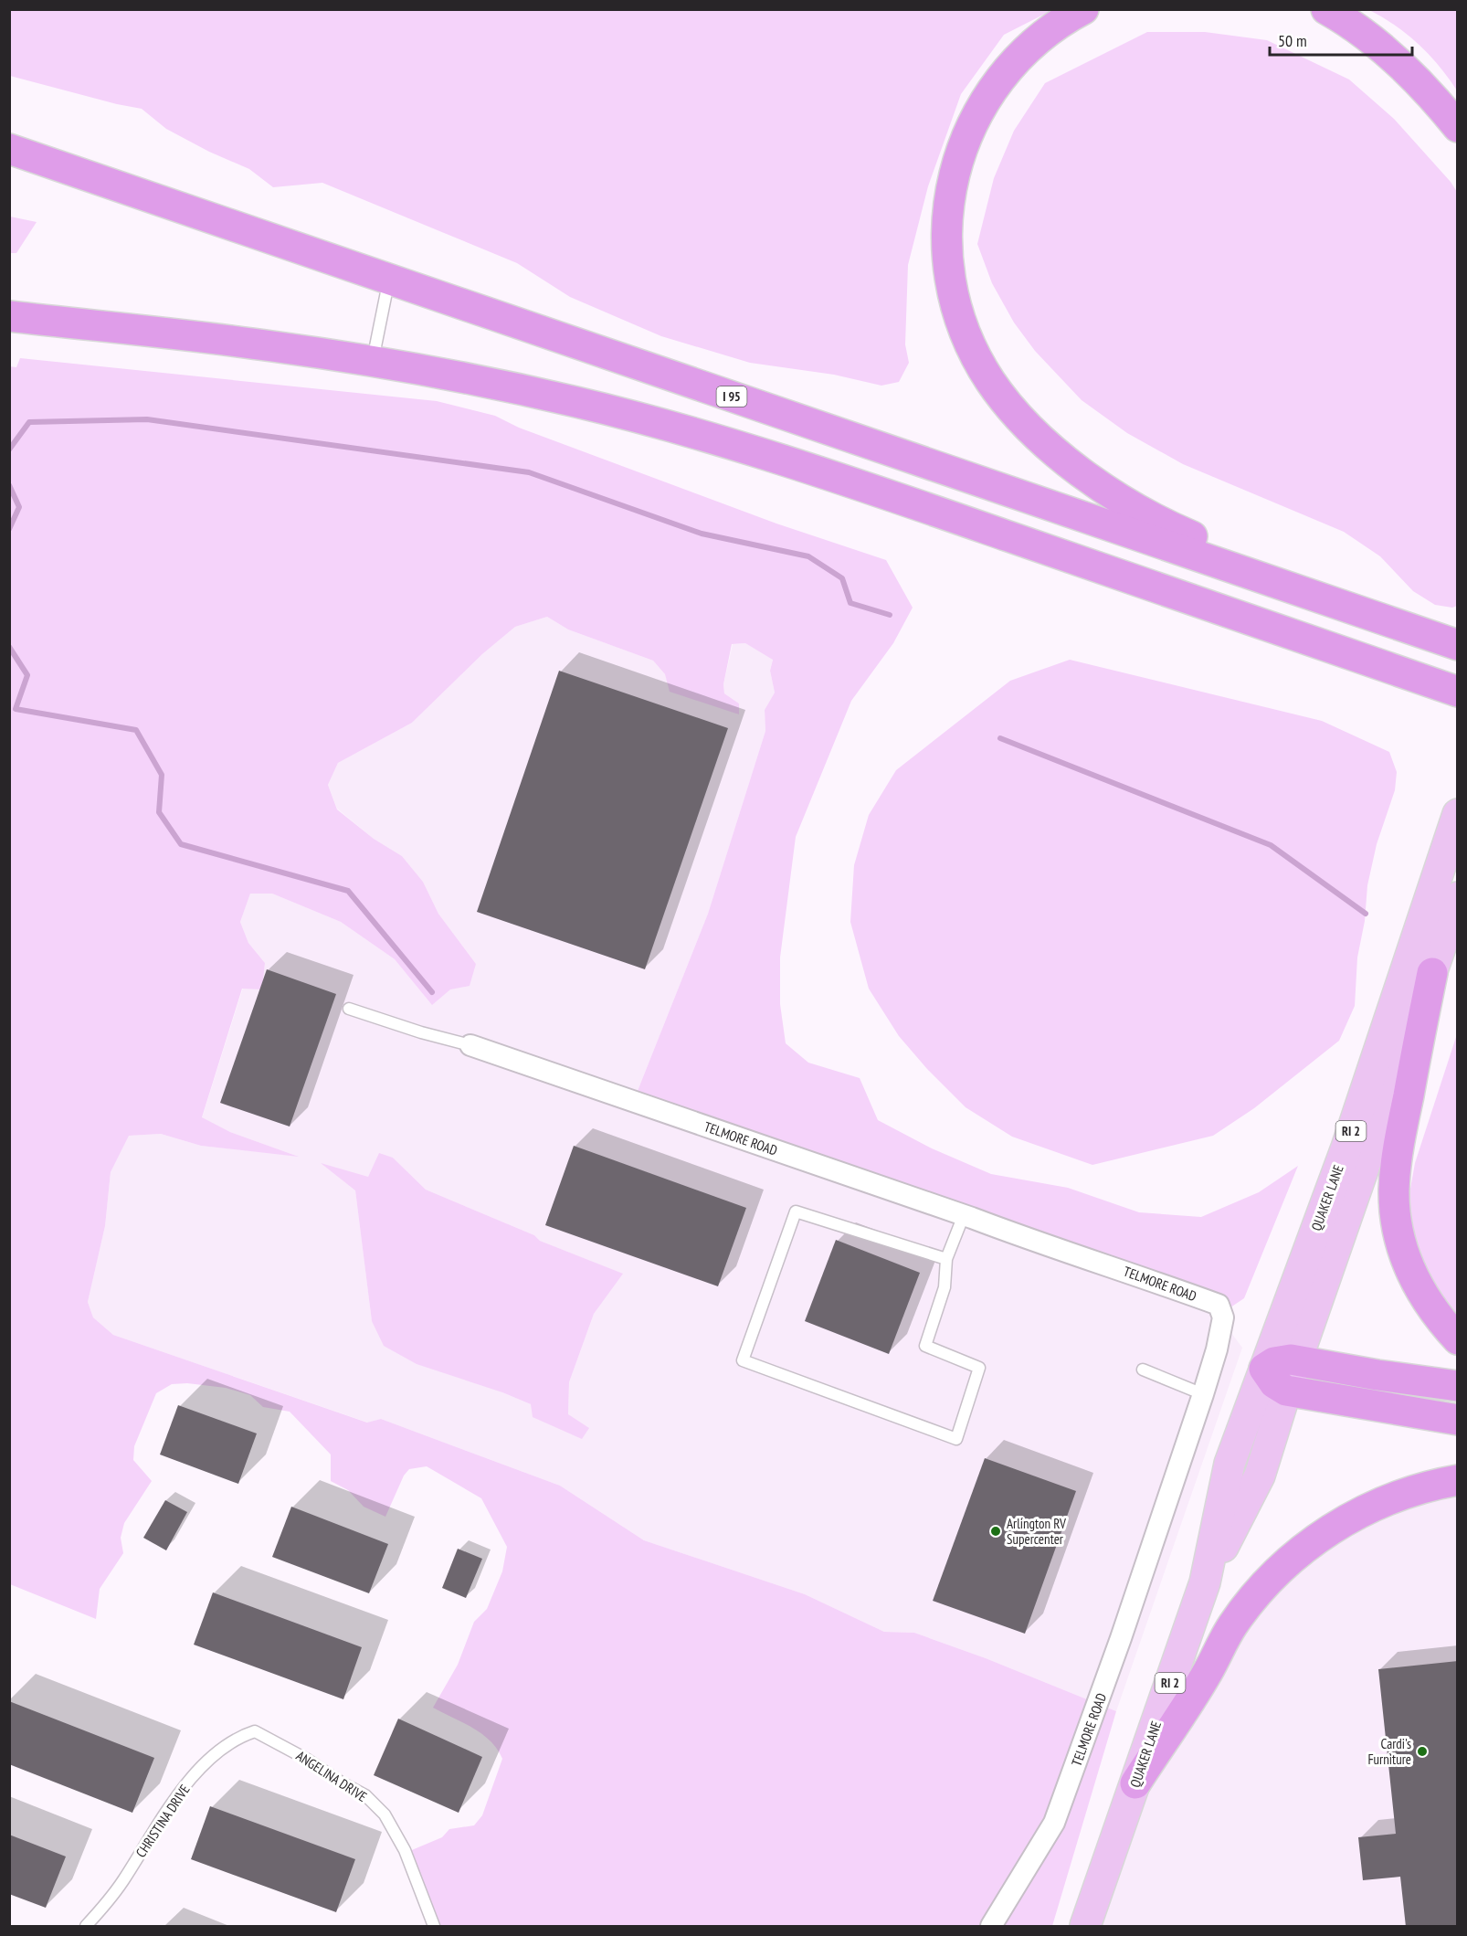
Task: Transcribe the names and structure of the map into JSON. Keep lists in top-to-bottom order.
{
  "streets": {
    "highway": ["I 95"],
    "main road": ["RI 2", "QUAKER LANE"],
    "street": ["TELMORE ROAD"],
    "lane": ["ANGELINA DRIVE", "CHRISTINA DRIVE"]
  },
  "crossings": [
    ["ANGELINA DRIVE", "CHRISTINA DRIVE"]
  ],
  "places": ["Arlington RV Supercenter", "Cardi's Furniture"],
  "scale_bar": "50 m"
}
